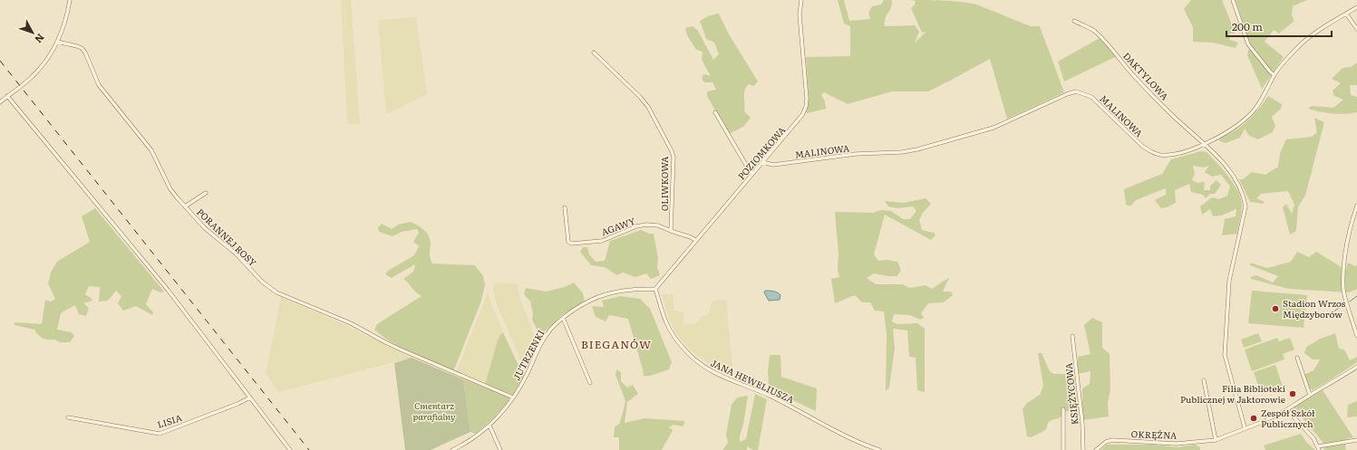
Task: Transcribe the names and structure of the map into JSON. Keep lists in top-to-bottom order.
{
  "streets": {
    "street": [
      "DAKTYLOWA",
      "MALINOWA",
      "POZIOMKOWA",
      "OLIWKOWA",
      "AGAWY",
      "PORANNEJ ROSY",
      "JUTRZENKI",
      "JANA HEWELIUSZA",
      "KSIĘŻYCOWA",
      "LISIA",
      "OKRĘŻNA"
    ]
  },
  "crossings": [
    ["DAKTYLOWA", "MALINOWA"],
    ["DAKTYLOWA", "OKRĘŻNA"],
    ["MALINOWA", "POZIOMKOWA"],
    ["POZIOMKOWA", "JUTRZENKI"],
    ["POZIOMKOWA", "JANA HEWELIUSZA"],
    ["OLIWKOWA", "AGAWY"],
    ["PORANNEJ ROSY", "JUTRZENKI"],
    ["JUTRZENKI", "JANA HEWELIUSZA"]
  ],
  "districts": ["BIEGANÓW"],
  "parks": ["Cmentarz parafialny"],
  "places": ["Stadion Wrzos Międzyborów", "Filia Biblioteki Publicznej w Jaktorowie", "Zespół Szkół Publicznych"],
  "scale_bar": "200 m",
  "north": "bottom right"
}
